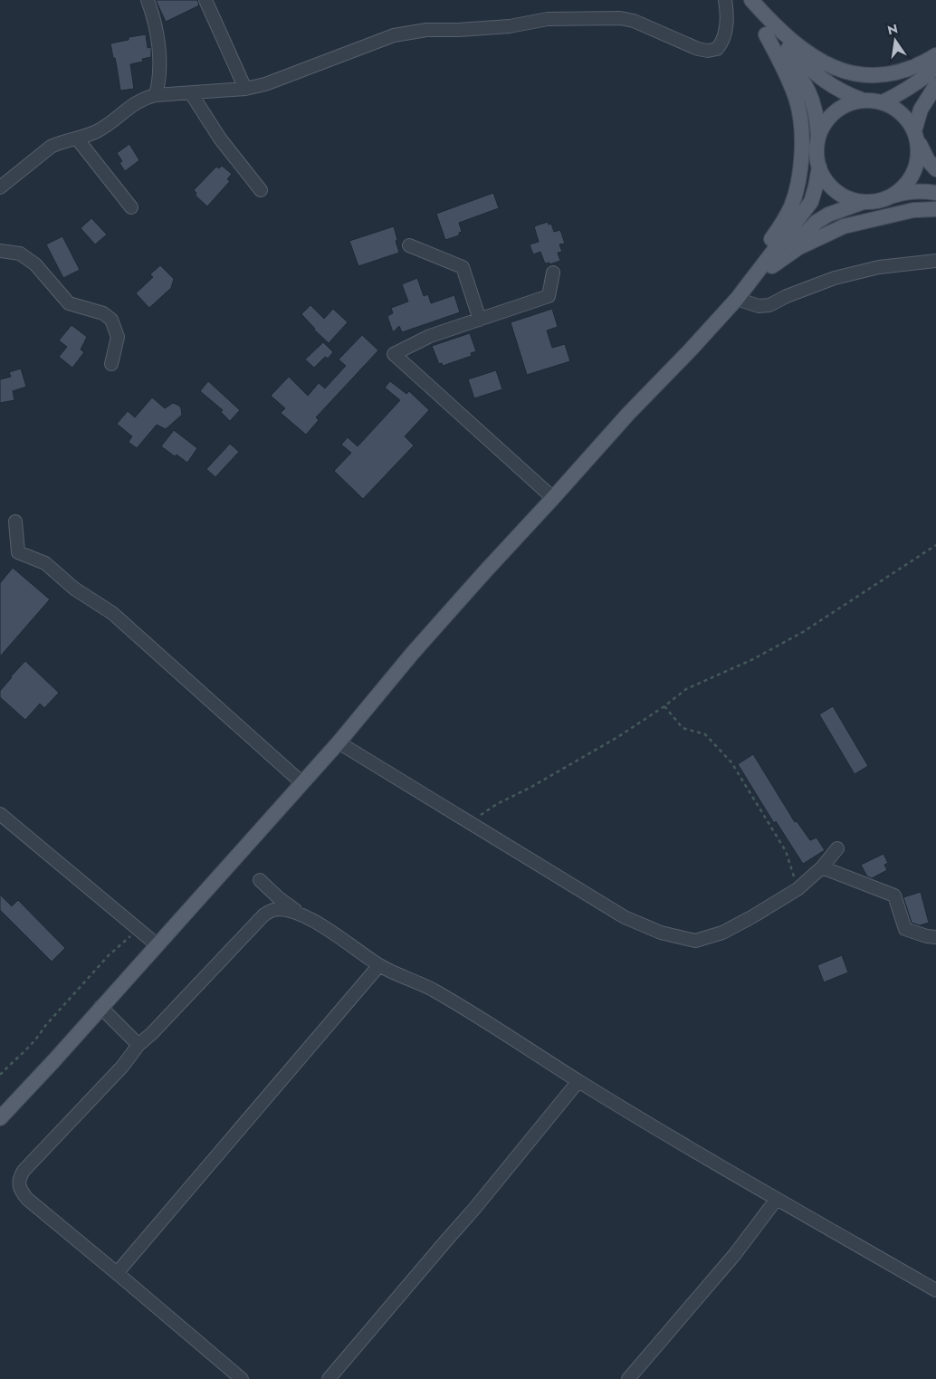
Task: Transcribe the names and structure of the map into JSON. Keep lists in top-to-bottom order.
{
  "north": "top"
}
